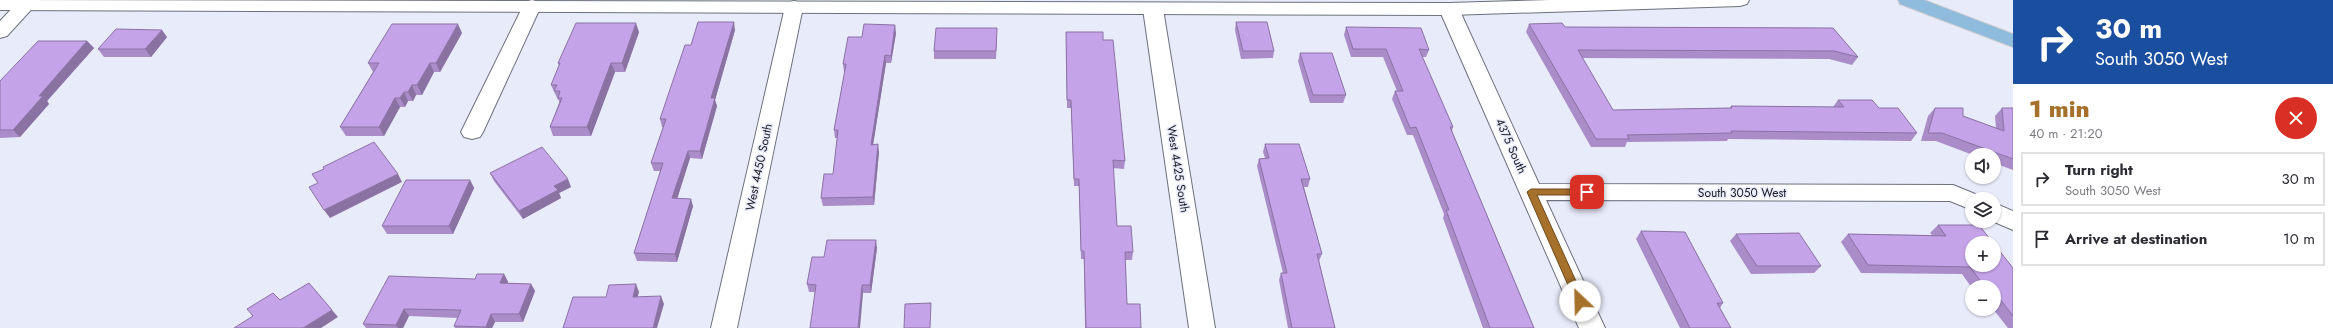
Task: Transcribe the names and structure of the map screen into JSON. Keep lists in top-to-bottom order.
{
  "streets": {
    "street": [
      "4375 South",
      "West 4450 South",
      "West 4425 South",
      "South 3050 West"
    ]
  },
  "crossings": [
    ["4375 South", "South 3050 West"]
  ],
  "page": {
    "turn": ["30 m", "South 3050 West"],
    "heading": ["1 min", "40 m · 21:20"],
    "map_buttons": ["+", "−"],
    "list": [
      {
        "name": "Turn right",
        "note": "South 3050 West",
        "value": "30 m"
      },
      {
        "name": "Arrive at destination",
        "value": "10 m"
      }
    ]
  }
}
